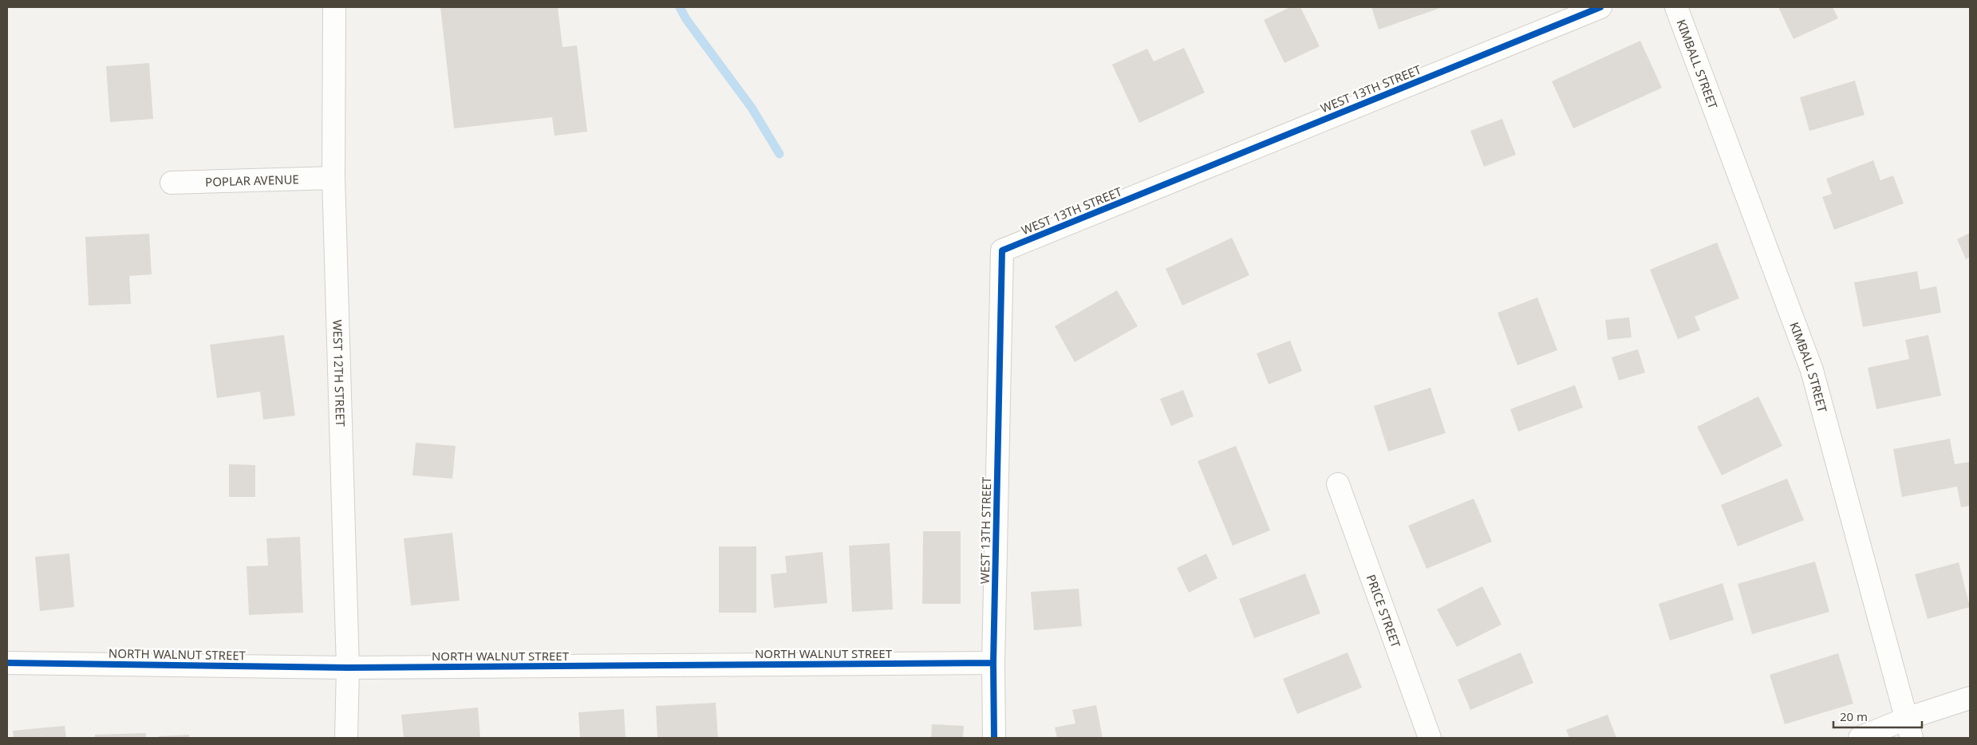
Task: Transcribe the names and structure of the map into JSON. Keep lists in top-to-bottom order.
{
  "streets": {
    "street": [
      "KIMBALL STREET",
      "WEST 13TH STREET",
      "POPLAR AVENUE",
      "WEST 12TH STREET",
      "PRICE STREET",
      "NORTH WALNUT STREET"
    ]
  },
  "crossings": [
    ["WEST 13TH STREET", "NORTH WALNUT STREET"],
    ["POPLAR AVENUE", "WEST 12TH STREET"],
    ["WEST 12TH STREET", "NORTH WALNUT STREET"]
  ],
  "scale_bar": "20 m"
}
